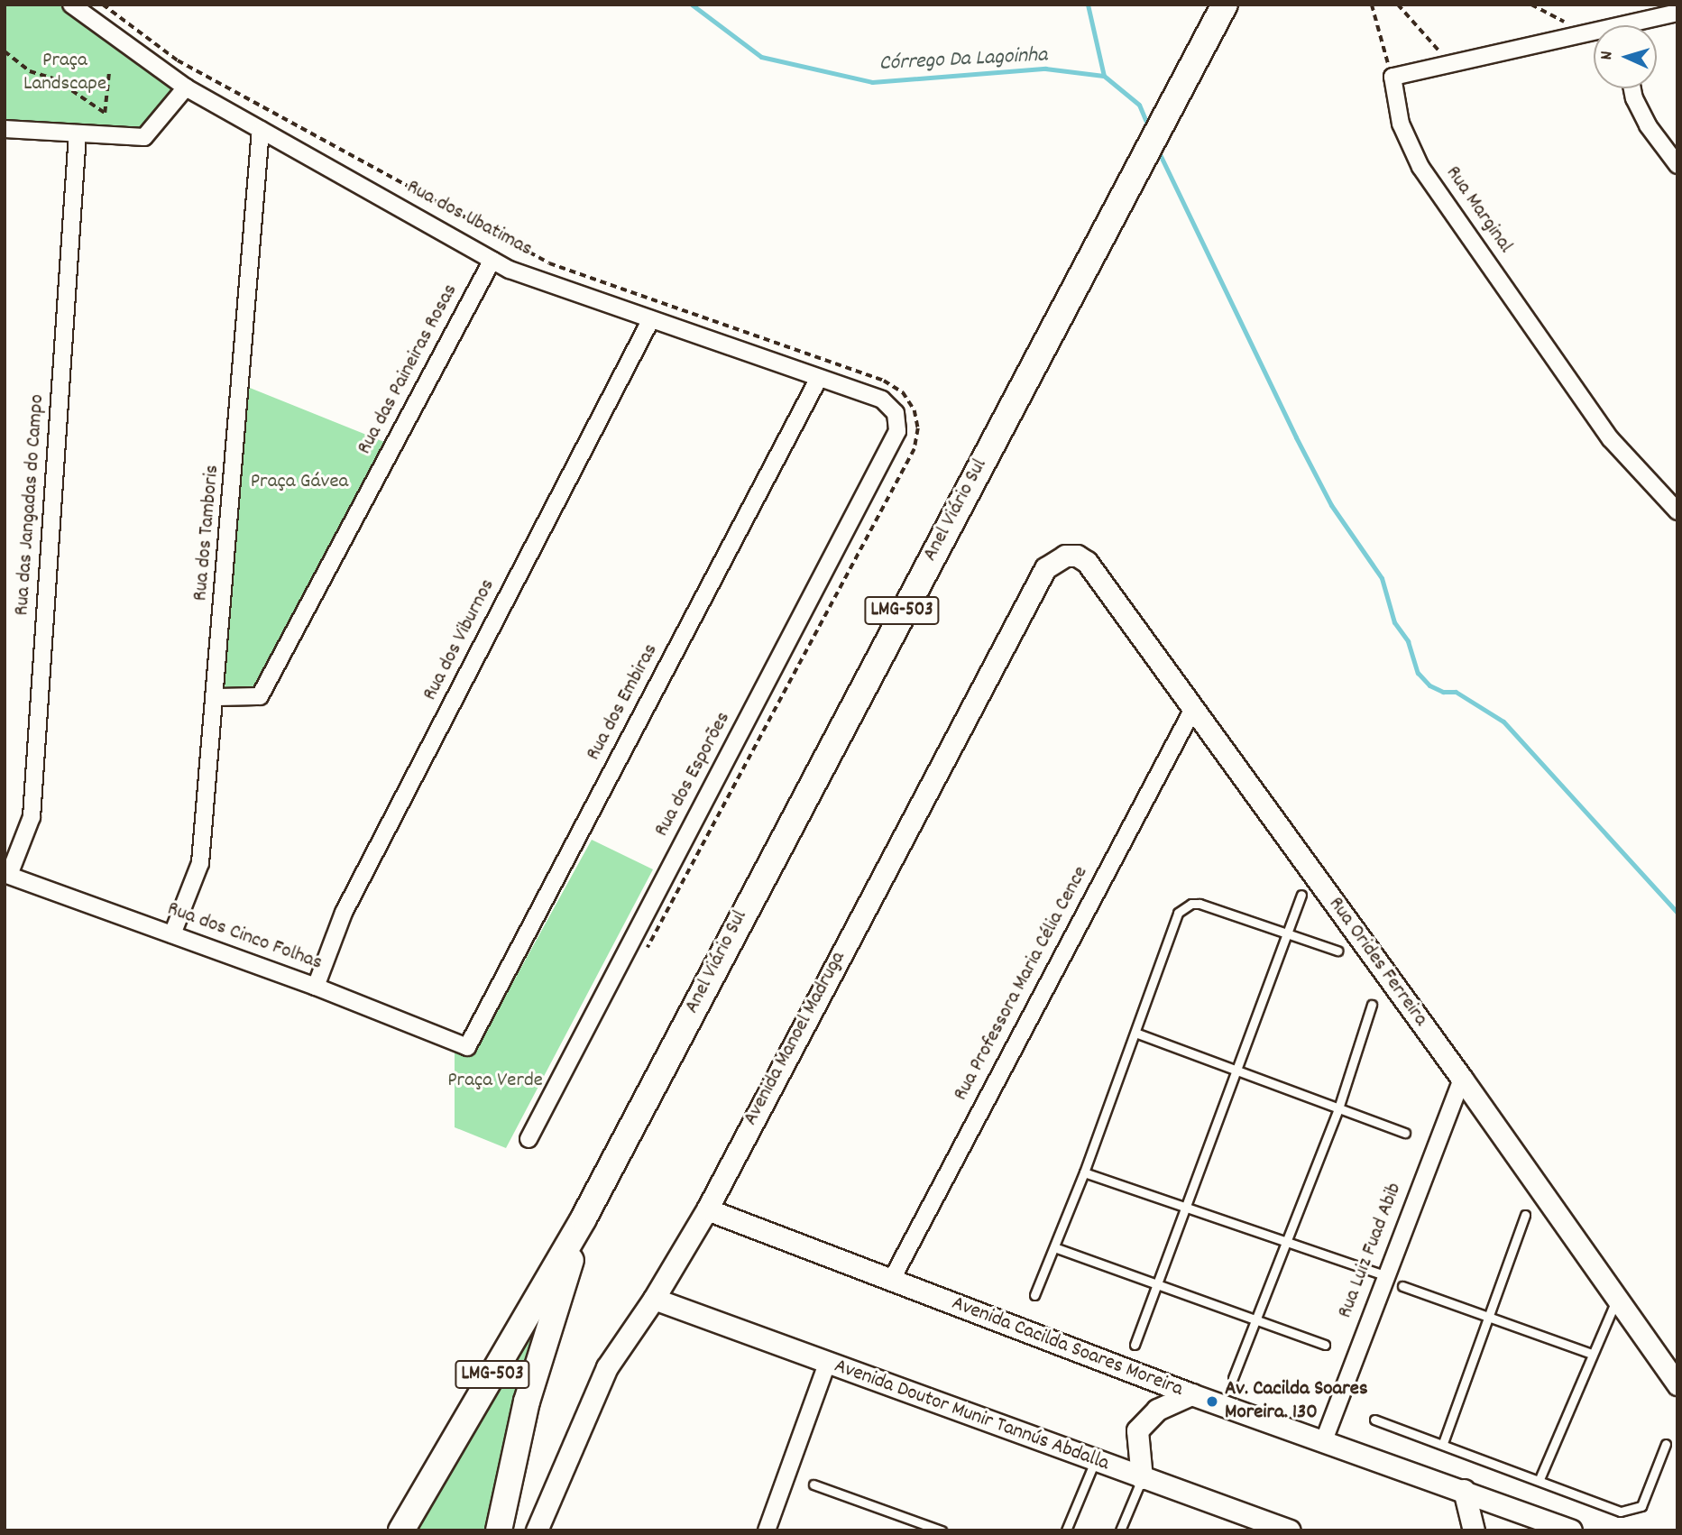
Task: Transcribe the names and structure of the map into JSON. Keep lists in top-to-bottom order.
{
  "streets": {
    "main road": ["Anel Viário Sul", "LMG-503"],
    "street": [
      "Rua Marginal",
      "Rua dos Ubatimas",
      "Rua das Paineiras Rosas",
      "Rua das Jangadas do Campo",
      "Rua dos Tamboris",
      "Rua dos Viburnos",
      "Rua dos Embiras",
      "Rua dos Esporões",
      "Rua dos Cinco Folhas",
      "Rua Orides Ferreira",
      "Rua Professora Maria Célia Cence",
      "Avenida Manoel Madruga",
      "Rua Luiz Fuad Abib",
      "Avenida Cacilda Soares Moreira",
      "Avenida Doutor Munir Tannús Abdalla"
    ]
  },
  "crossings": [
    ["Rua dos Ubatimas", "Rua das Paineiras Rosas"],
    ["Rua dos Ubatimas", "Rua dos Tamboris"],
    ["Rua dos Ubatimas", "Rua dos Viburnos"],
    ["Rua dos Ubatimas", "Rua dos Embiras"],
    ["Rua dos Ubatimas", "Rua dos Esporões"],
    ["Rua das Paineiras Rosas", "Rua dos Tamboris"],
    ["Rua das Jangadas do Campo", "Rua dos Cinco Folhas"],
    ["Rua dos Tamboris", "Rua dos Cinco Folhas"],
    ["Rua dos Viburnos", "Rua dos Cinco Folhas"],
    ["Rua dos Embiras", "Rua dos Cinco Folhas"],
    ["Rua Orides Ferreira", "Rua Professora Maria Célia Cence"],
    ["Rua Orides Ferreira", "Avenida Manoel Madruga"],
    ["Rua Orides Ferreira", "Rua Luiz Fuad Abib"],
    ["Rua Professora Maria Célia Cence", "Avenida Cacilda Soares Moreira"],
    ["Avenida Manoel Madruga", "Avenida Cacilda Soares Moreira"],
    ["Avenida Manoel Madruga", "Avenida Doutor Munir Tannús Abdalla"],
    ["Rua Luiz Fuad Abib", "Avenida Cacilda Soares Moreira"]
  ],
  "water": ["Córrego Da Lagoinha"],
  "parks": ["Praça Landscape", "Praça Gávea", "Praça Verde"],
  "places": ["Av. Cacilda Soares Moreira. 130"],
  "north": "left"
}
